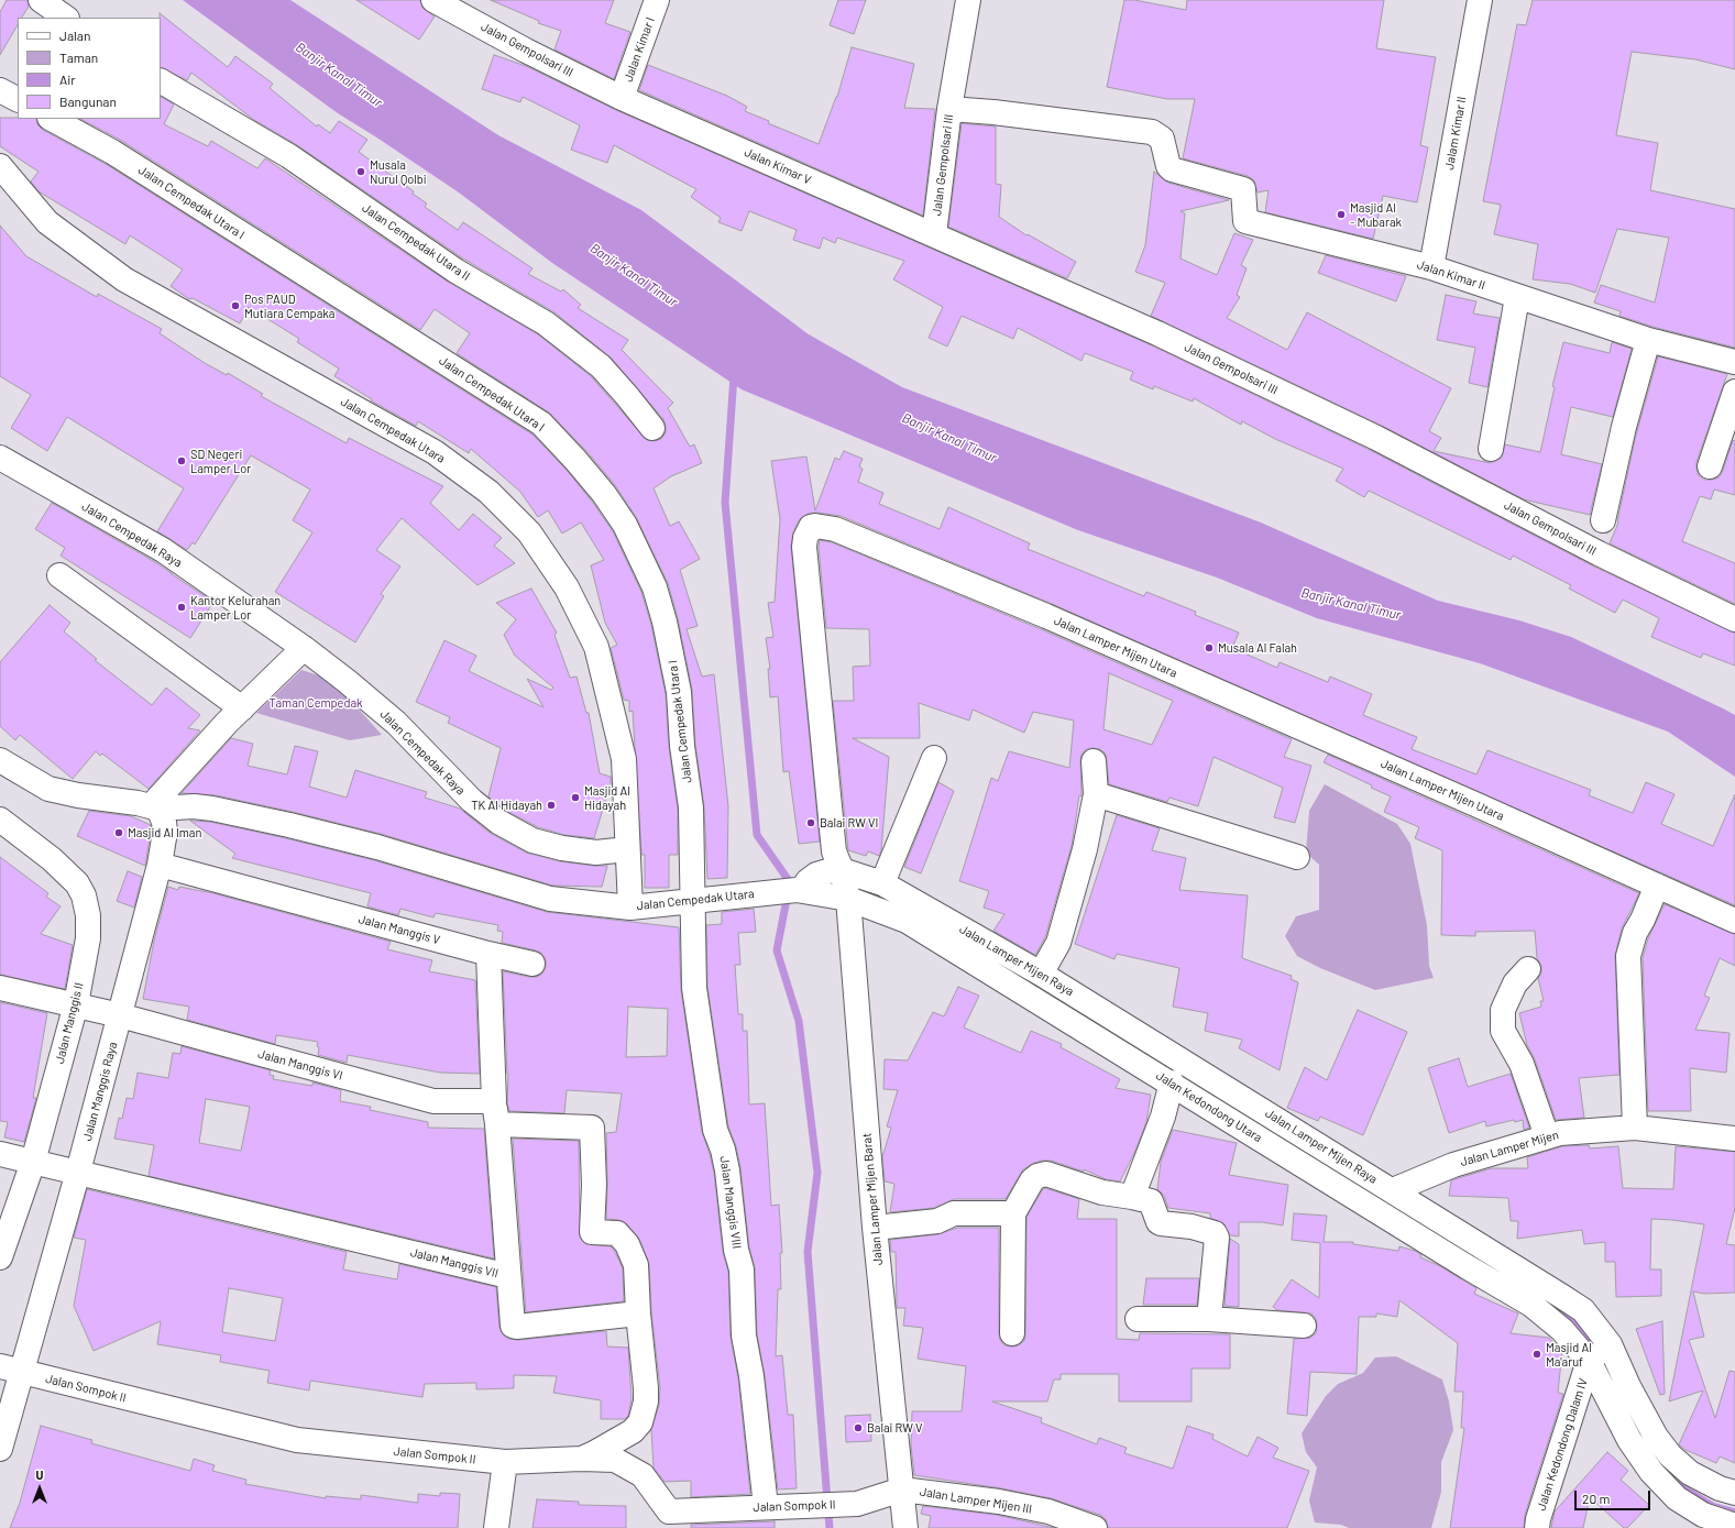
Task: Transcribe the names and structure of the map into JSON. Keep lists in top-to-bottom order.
{
  "streets": {
    "street": [
      "Jalan Gempolsari III",
      "Jalan Kimar I",
      "Jalam Kimar II",
      "Jalan Kimar V",
      "Jalan Cempedak Utara I",
      "Jalan Cempedak Utara II",
      "Jalan Kimar II",
      "Jalan Cempedak Utara",
      "Jalan Cempedak Raya",
      "Jalan Lamper Mijen Utara",
      "Jalan Manggis V",
      "Jalan Lamper Mijen Raya",
      "Jalan Manggis II",
      "Jalan Manggis VI",
      "Jalan Manggis Raya",
      "Jalan Kedondong Utara",
      "Jalan Lamper Mijen",
      "Jalan Lamper Mijen Barat",
      "Jalan Manggis VIII",
      "Jalan Manggis VII",
      "Jalan Sompok II",
      "Jalan Kedondong Dalam IV",
      "Jalan Lamper Mijen III"
    ]
  },
  "crossings": [
    ["Jalan Gempolsari III", "Jalan Kimar I"],
    ["Jalan Gempolsari III", "Jalan Kimar V"],
    ["Jalan Gempolsari III", "Jalan Kimar II"],
    ["Jalan Kimar I", "Jalan Kimar V"],
    ["Jalam Kimar II", "Jalan Kimar II"],
    ["Jalan Cempedak Utara I", "Jalan Cempedak Utara"],
    ["Jalan Cempedak Utara I", "Jalan Manggis VIII"],
    ["Jalan Cempedak Utara", "Jalan Cempedak Raya"],
    ["Jalan Cempedak Utara", "Jalan Manggis VIII"],
    ["Jalan Lamper Mijen Utara", "Jalan Lamper Mijen Raya"],
    ["Jalan Lamper Mijen Utara", "Jalan Lamper Mijen Barat"],
    ["Jalan Manggis V", "Jalan Manggis Raya"],
    ["Jalan Lamper Mijen Raya", "Jalan Kedondong Utara"],
    ["Jalan Lamper Mijen Raya", "Jalan Lamper Mijen"],
    ["Jalan Lamper Mijen Raya", "Jalan Lamper Mijen Barat"],
    ["Jalan Lamper Mijen Raya", "Jalan Kedondong Dalam IV"],
    ["Jalan Manggis II", "Jalan Manggis VI"],
    ["Jalan Manggis II", "Jalan Manggis VII"],
    ["Jalan Manggis VI", "Jalan Manggis Raya"],
    ["Jalan Manggis Raya", "Jalan Manggis VII"],
    ["Jalan Manggis Raya", "Jalan Sompok II"],
    ["Jalan Kedondong Utara", "Jalan Lamper Mijen Barat"],
    ["Jalan Lamper Mijen Barat", "Jalan Lamper Mijen III"],
    ["Jalan Manggis VIII", "Jalan Sompok II"],
    ["Jalan Sompok II", "Jalan Lamper Mijen III"]
  ],
  "water": ["Banjir Kanal Timur"],
  "parks": ["Taman Cempedak"],
  "places": [
    "Musala Nurul Qolbi",
    "Masjid Al - Mubarak",
    "Pos PAUD Mutiara Cempaka",
    "SD Negeri Lamper Lor",
    "Kantor Kelurahan Lamper Lor",
    "Musala Al Falah",
    "Masjid Al Hidayah",
    "TK Al Hidayah",
    "Balai RW VI",
    "Masjid Al Iman",
    "Masjid Al Ma'aruf",
    "Balai RW V"
  ],
  "legend": [
    "Jalan",
    "Taman",
    "Air",
    "Bangunan"
  ],
  "scale_bar": "20 m",
  "north": "top"
}
